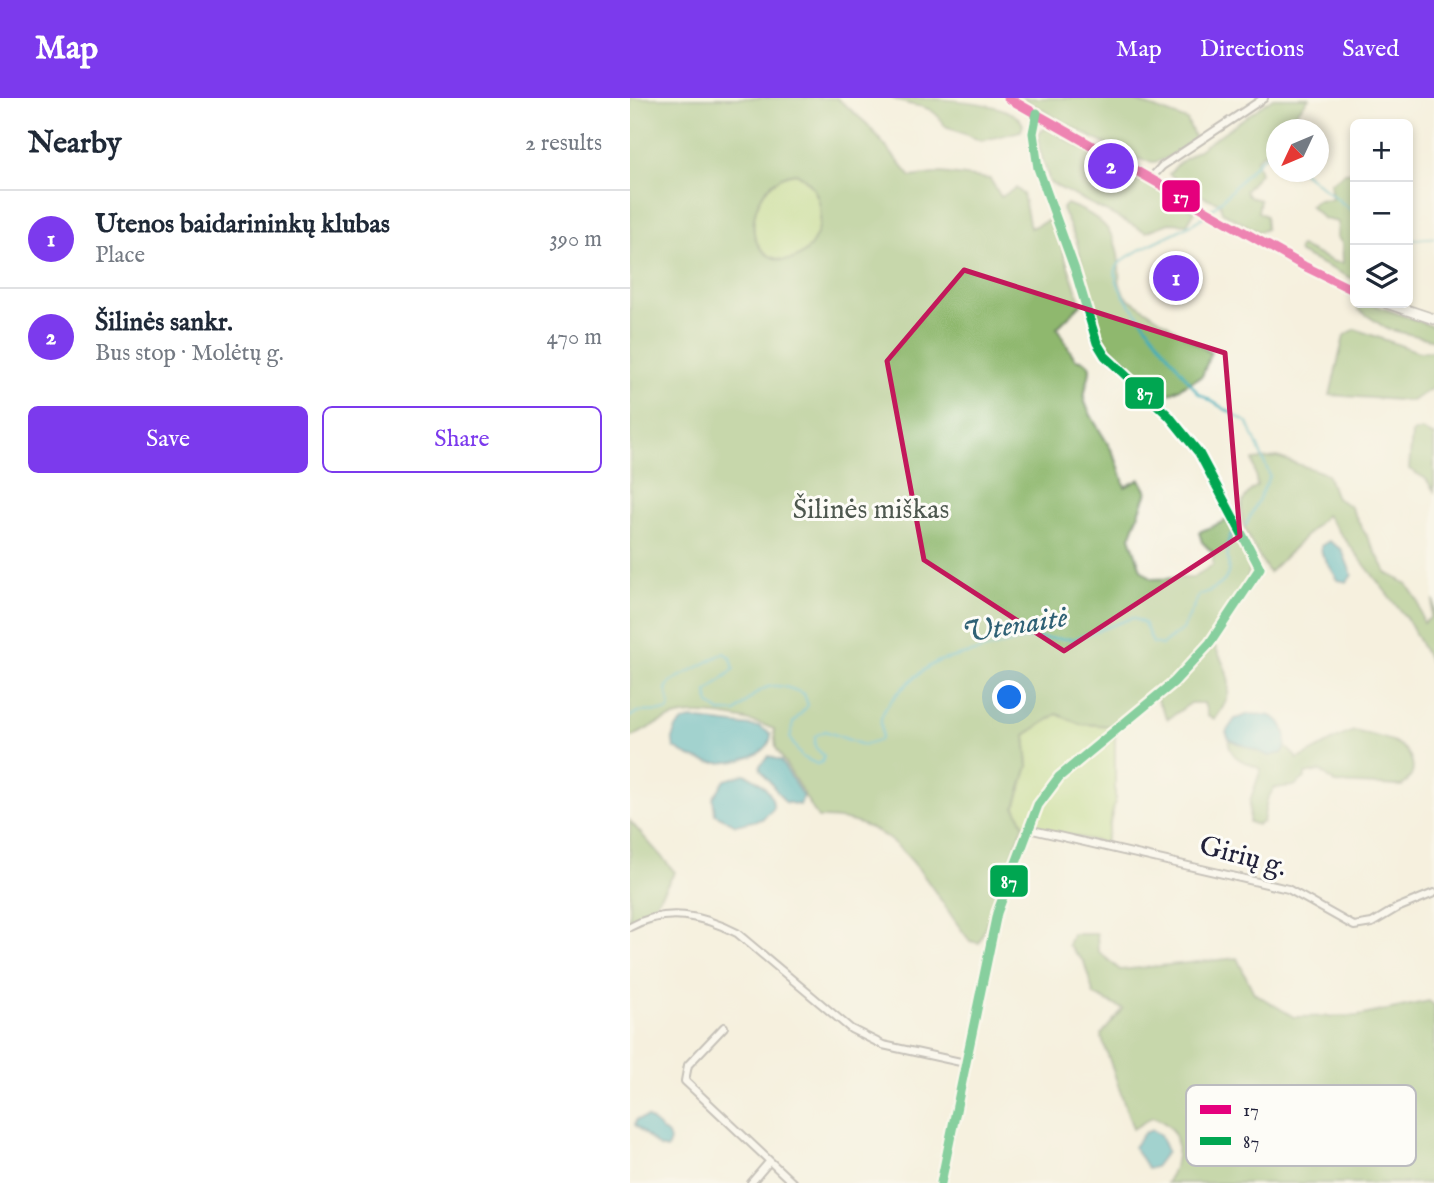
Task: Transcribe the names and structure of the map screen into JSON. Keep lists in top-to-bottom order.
{
  "streets": {
    "street": ["Girių g."]
  },
  "water": ["Utenaitė"],
  "parks": ["Šilinės miškas"],
  "lines": ["transit line 17", "transit line 87"],
  "legend": ["17", "87"],
  "north": "bottom left",
  "page": {
    "header": "Map",
    "nav": ["Map", "Directions", "Saved"],
    "heading": ["Nearby", "2 results"],
    "map_buttons": ["+", "−"],
    "pins": ["2", "1"],
    "list": [
      {
        "mark": "1",
        "name": "Utenos baidarininkų klubas",
        "note": "Place",
        "value": "390 m"
      },
      {
        "mark": "2",
        "name": "Šilinės sankr.",
        "note": "Bus stop · Molėtų g.",
        "value": "470 m"
      }
    ],
    "buttons": ["Save", "Share"]
  }
}
